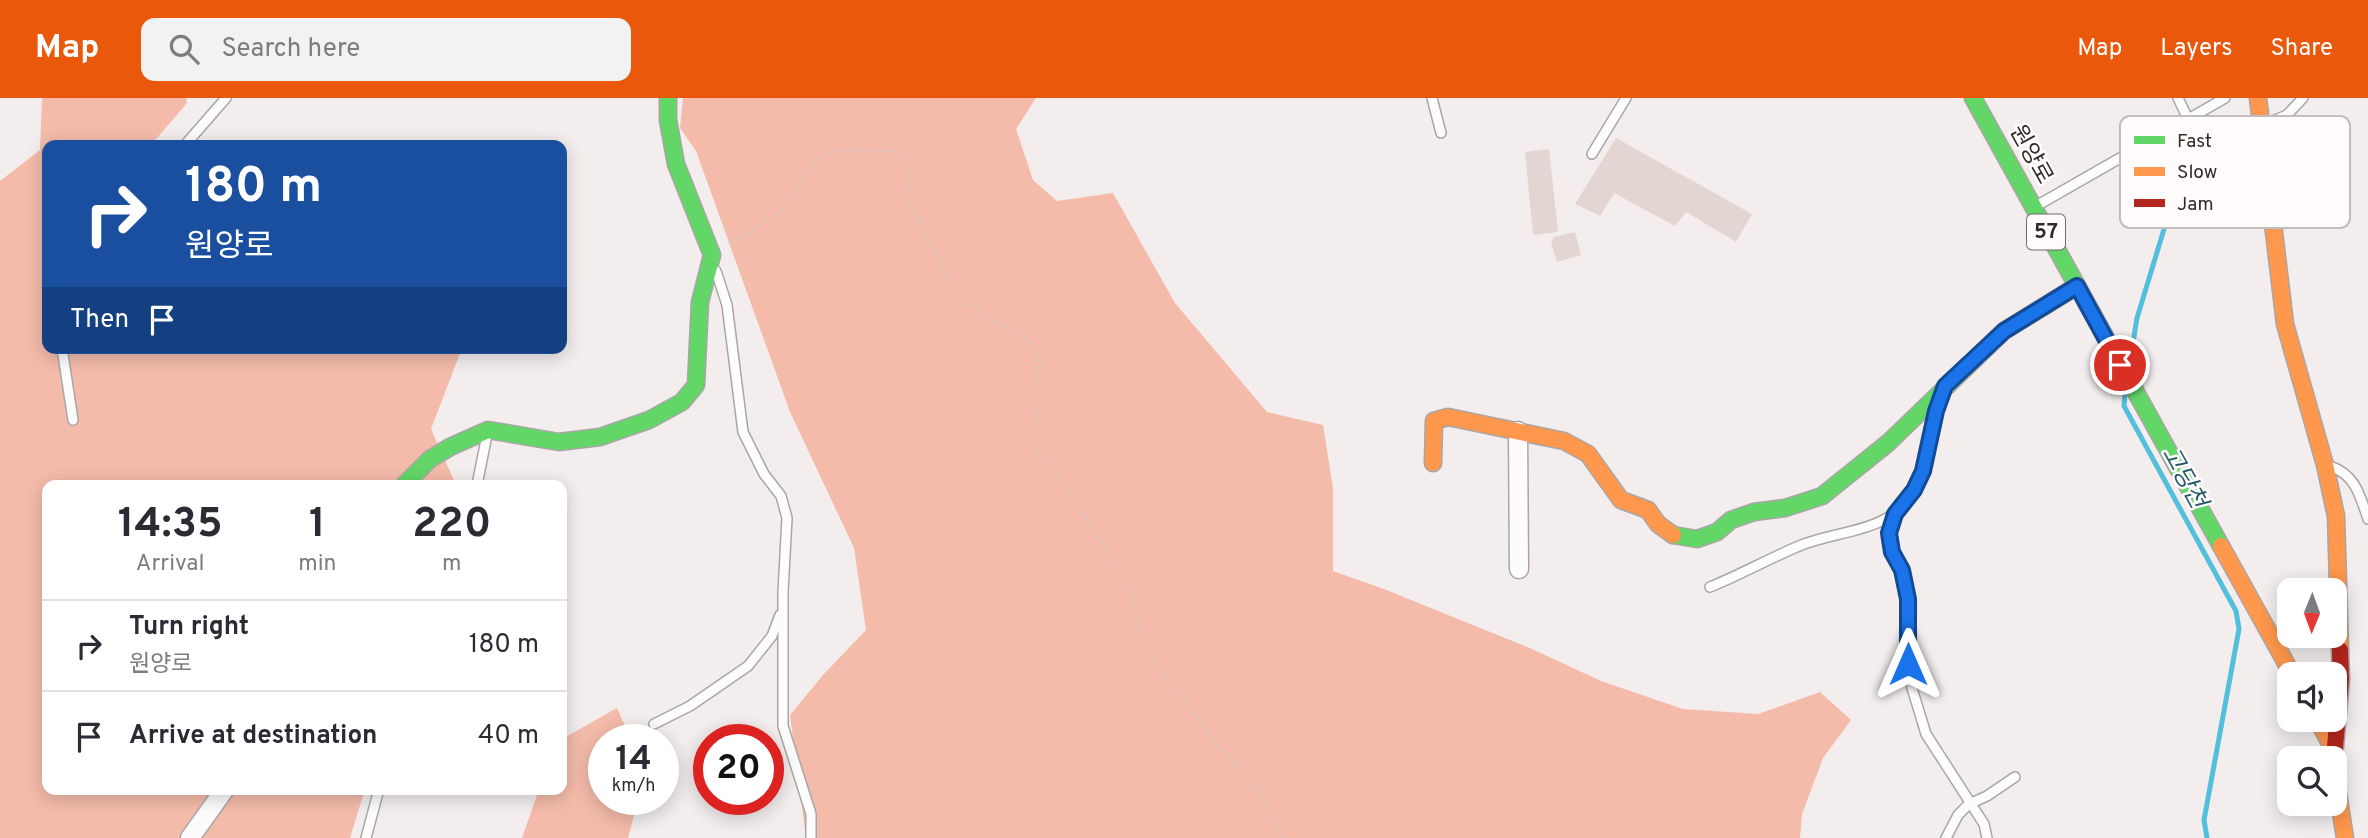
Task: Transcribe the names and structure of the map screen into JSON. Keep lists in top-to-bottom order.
{
  "streets": {
    "street": ["원양로", "57"]
  },
  "water": ["고당천"],
  "legend": ["Fast", "Slow", "Jam"],
  "north": "bottom",
  "page": {
    "header": "Map",
    "search": "Search here",
    "nav": ["Map", "Layers", "Share"],
    "turn": ["180 m", "원양로"],
    "then": "Then",
    "eta": [
      "14:35",
      "Arrival",
      "1",
      "min",
      "220",
      "m"
    ],
    "list": [
      {
        "name": "Turn right",
        "note": "원양로",
        "value": "180 m"
      },
      {
        "name": "Arrive at destination",
        "value": "40 m"
      }
    ],
    "speed": "14 km/h",
    "limit": "20"
  }
}
